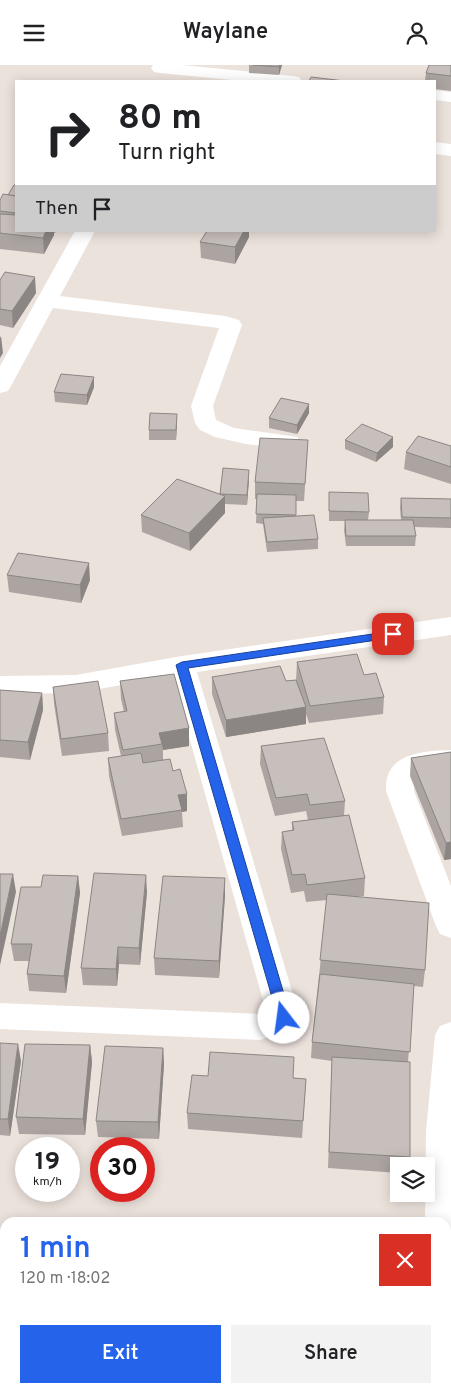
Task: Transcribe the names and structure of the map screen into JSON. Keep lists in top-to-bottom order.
{
  "page": {
    "header": "Waylane",
    "turn": ["80 m", "Turn right"],
    "then": "Then",
    "speed": "19 km/h",
    "limit": "30",
    "heading": ["1 min", "120 m · 18:02"],
    "buttons": ["Exit", "Share"]
  }
}
